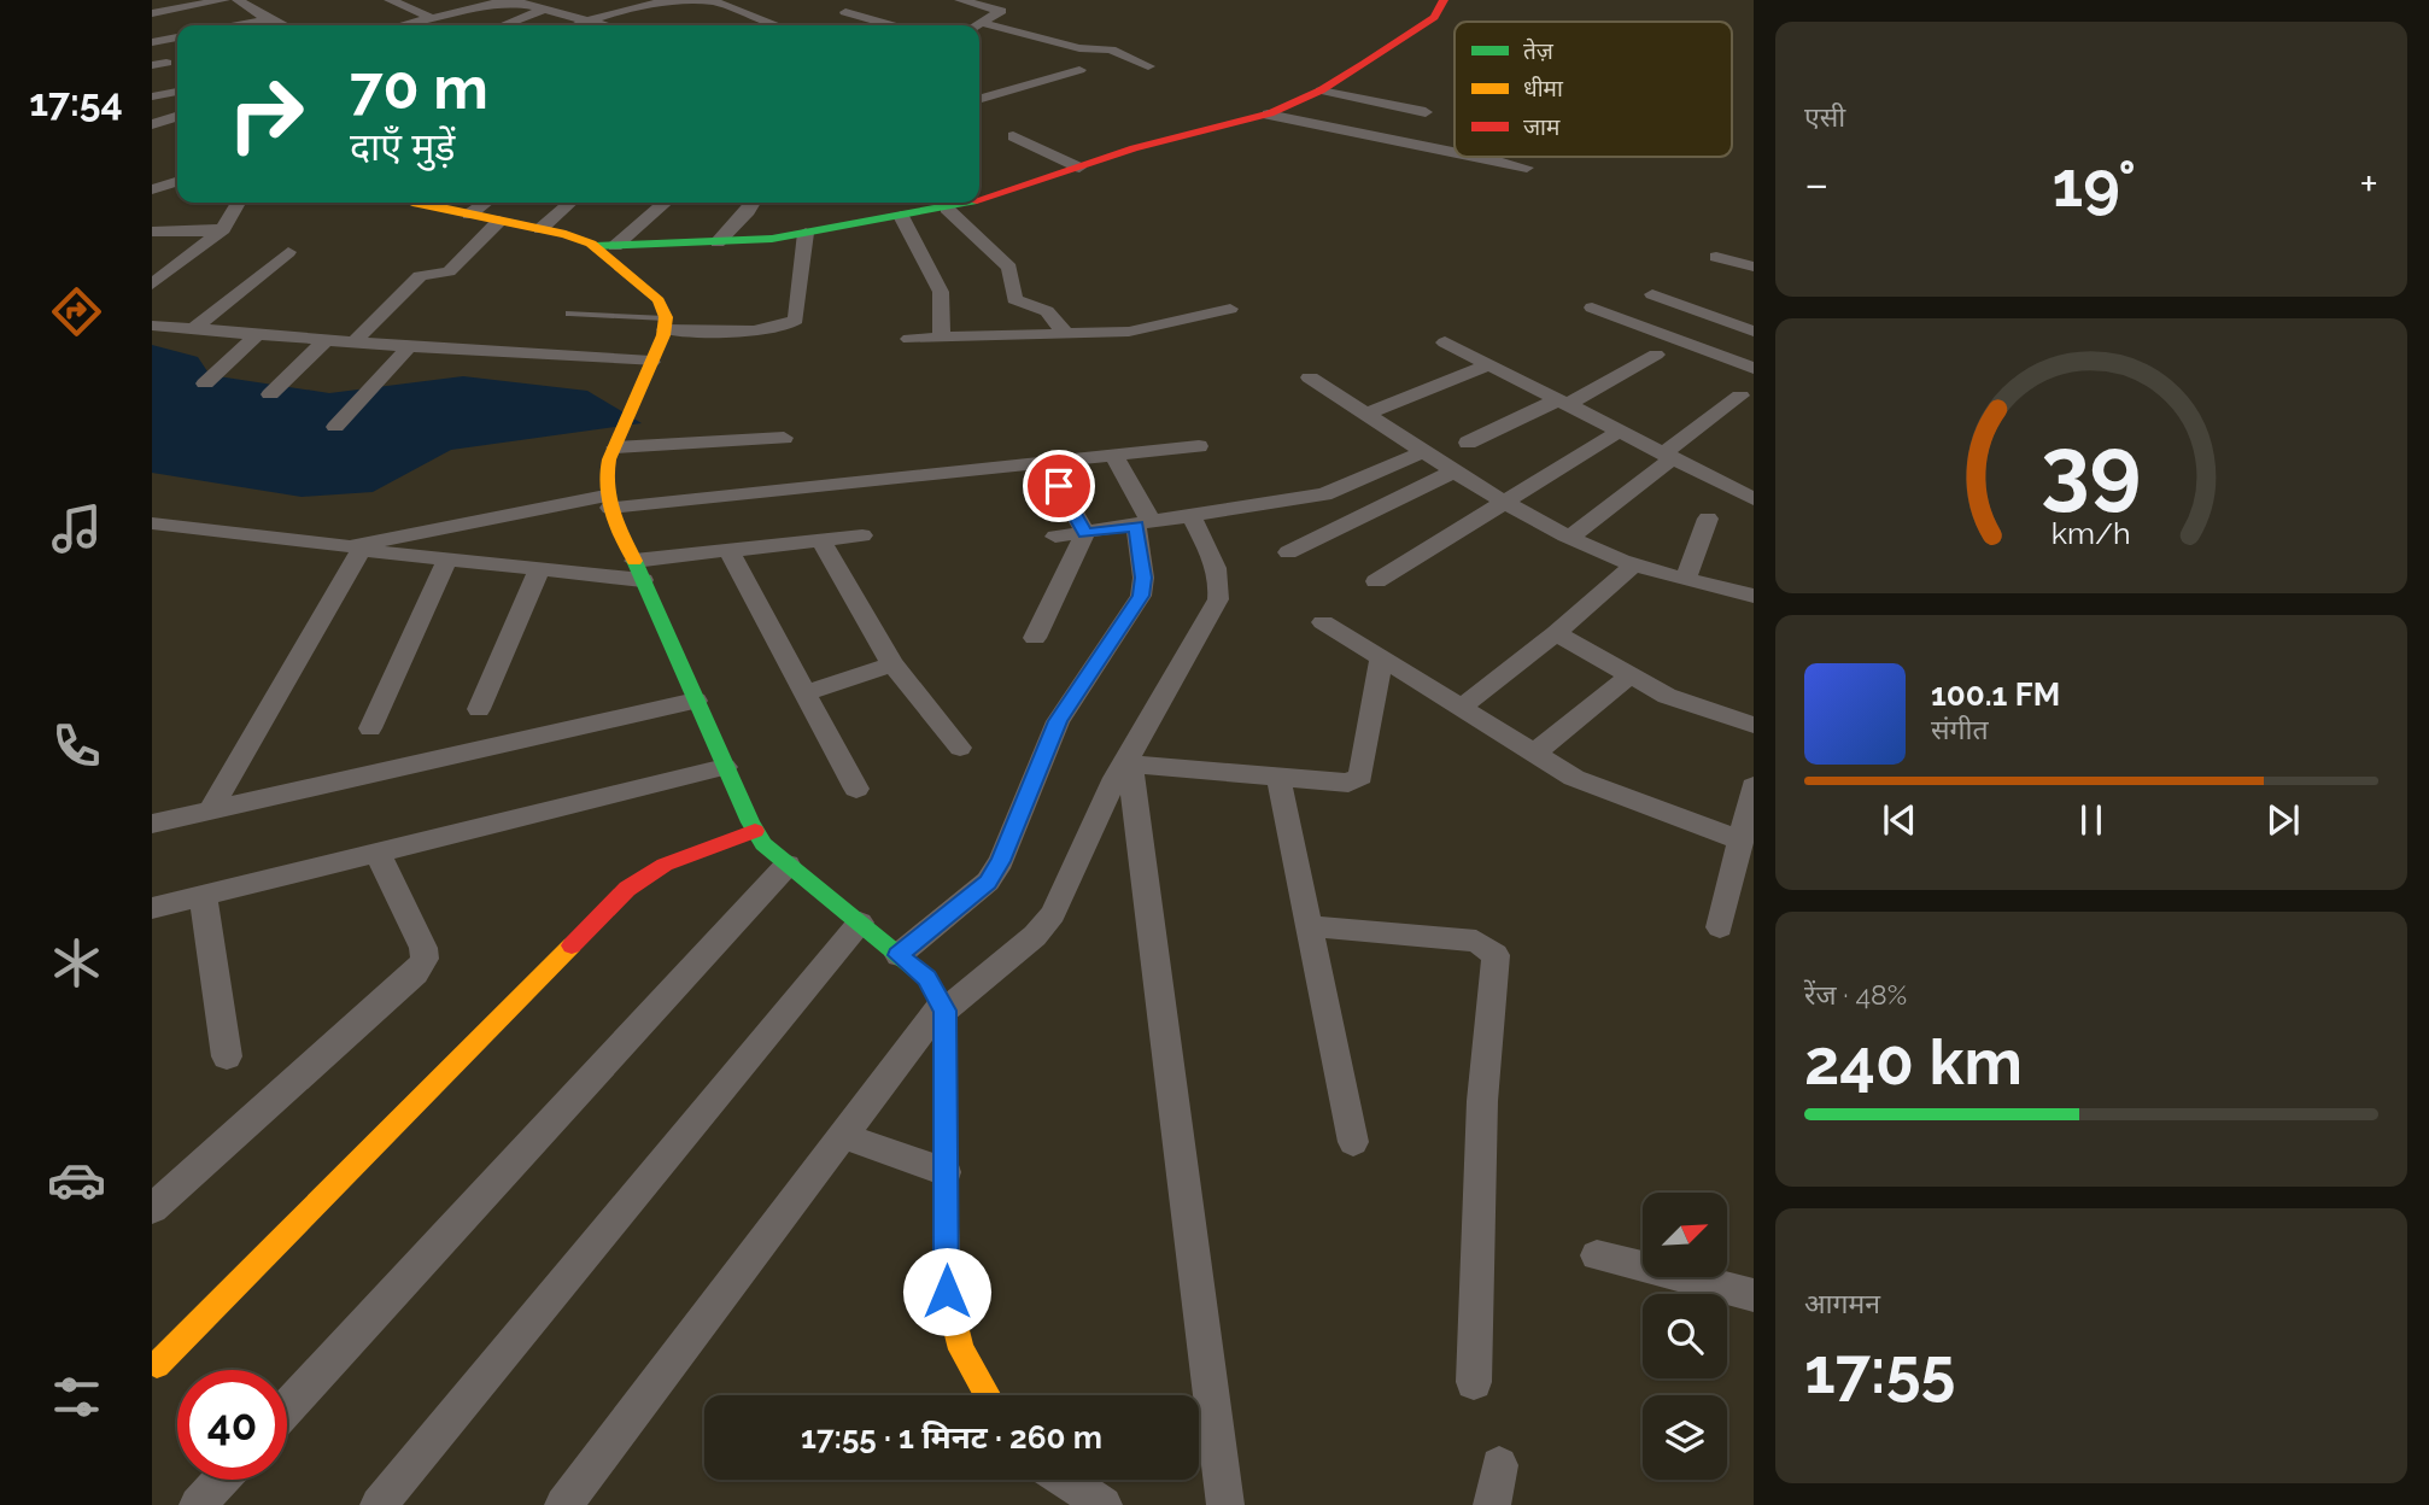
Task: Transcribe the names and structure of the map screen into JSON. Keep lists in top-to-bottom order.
{
  "legend": ["तेज़", "धीमा", "जाम"],
  "north": "top right",
  "page": {
    "tabs": "17:54",
    "tile": [
      "एसी",
      ["रेंज · 48%", "240 km"],
      ["आगमन", "17:55"]
    ],
    "turn": ["70 m", "दाएँ मुड़ें"],
    "heat": ["−", "19°", "+"],
    "song": ["100.1 FM", "संगीत"],
    "limit": "40",
    "trip": "17:55 · 1 मिनट · 260 m",
    "gauge": ["39", "km/h"]
  }
}
